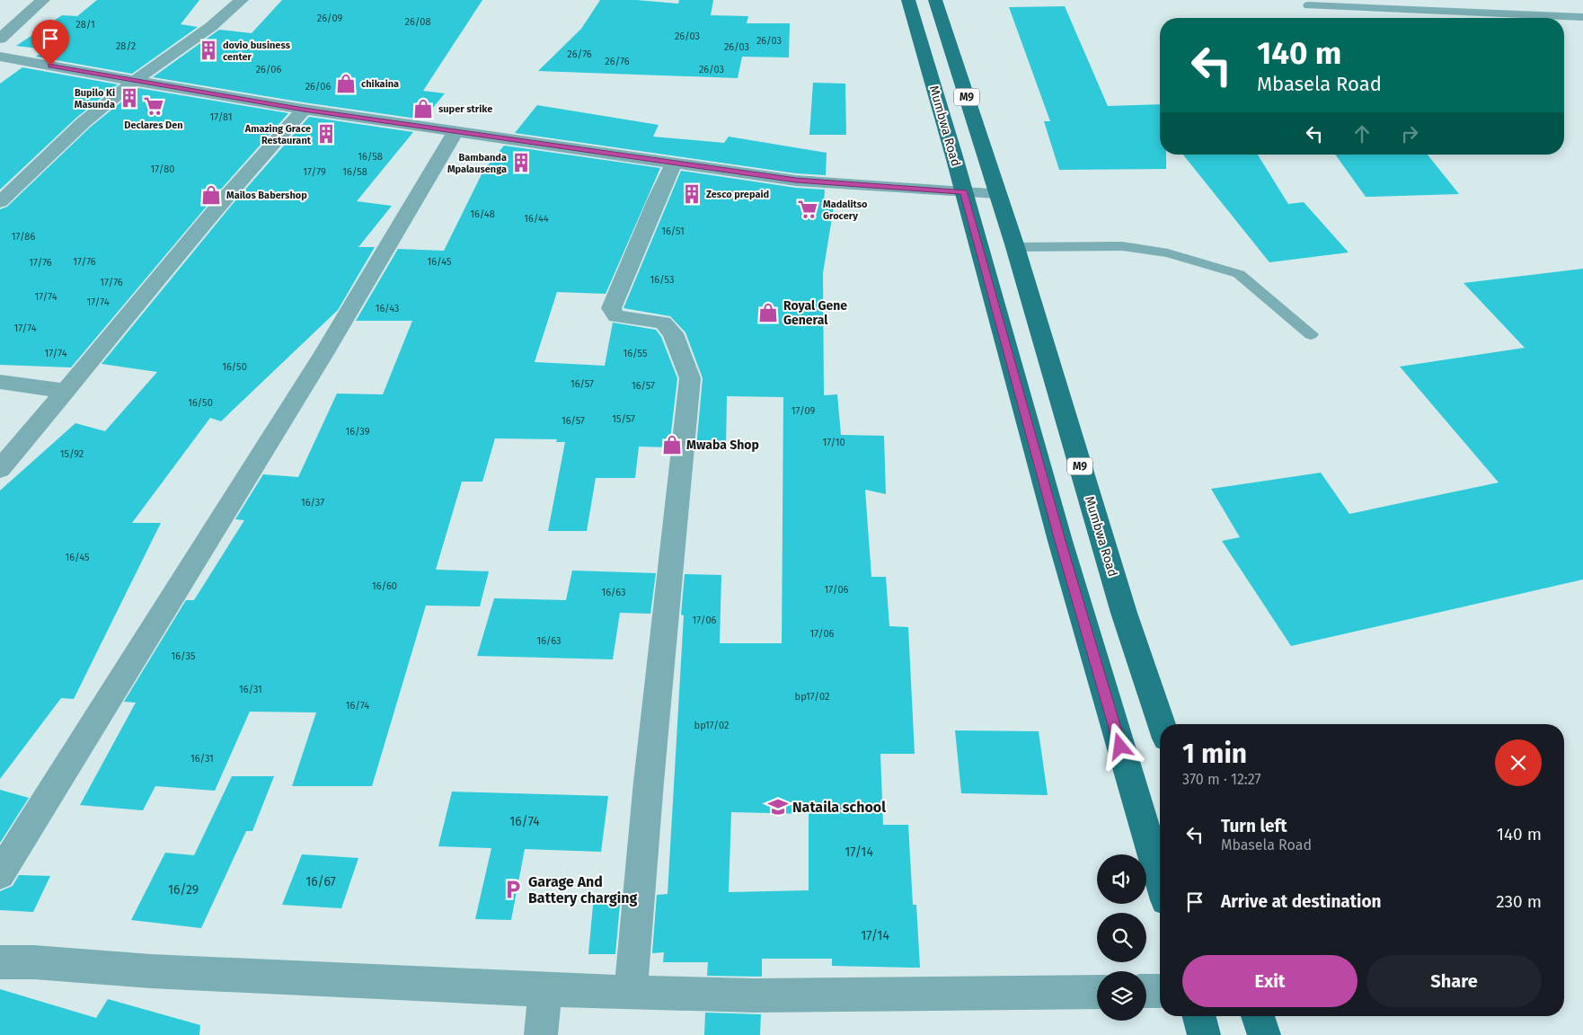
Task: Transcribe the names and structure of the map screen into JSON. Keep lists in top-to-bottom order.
{
  "streets": {
    "main road": ["M9", "Mumbwa Road"]
  },
  "places": {
    "building": [
      "dovio business center",
      "Bupilo Ki Masunda",
      "Amazing Grace Restaurant",
      "Bambanda Mpalausenga",
      "Zesco prepaid"
    ],
    "shop": [
      "chikaina",
      "super strike",
      "Mailos Babershop",
      "Royal Gene General",
      "Mwaba Shop"
    ],
    "supermarket": ["Declares Den", "Madalitso Grocery"],
    "school or university": ["Nataila school"],
    "parking": ["Garage And Battery charging"]
  },
  "house_numbers": [
    "26/09",
    "26/08",
    "28/1",
    "26/03",
    "26/03",
    "28/2",
    "26/03",
    "26/76",
    "26/76",
    "26/06",
    "26/03",
    "26/06",
    "17/81",
    "16/58",
    "17/80",
    "17/79",
    "16/58",
    "16/48",
    "16/44",
    "16/51",
    "17/86",
    "17/76",
    "16/45",
    "17/76",
    "16/53",
    "17/76",
    "17/74",
    "17/74",
    "16/43",
    "17/74",
    "17/74",
    "16/55",
    "16/50",
    "16/57",
    "16/57",
    "16/50",
    "17/09",
    "15/57",
    "16/57",
    "16/39",
    "17/10",
    "15/92",
    "16/37",
    "16/45",
    "16/60",
    "17/06",
    "16/63",
    "17/06",
    "17/06",
    "16/63",
    "16/35",
    "16/31",
    "bp17/02",
    "16/74",
    "bp17/02",
    "16/31",
    "16/74",
    "17/14",
    "16/67",
    "16/29",
    "17/14"
  ],
  "page": {
    "turn": ["140 m", "Mbasela Road"],
    "heading": ["1 min", "370 m · 12:27"],
    "list": [
      {
        "name": "Turn left",
        "note": "Mbasela Road",
        "value": "140 m"
      },
      {
        "name": "Arrive at destination",
        "value": "230 m"
      }
    ],
    "buttons": ["Exit", "Share"]
  }
}
